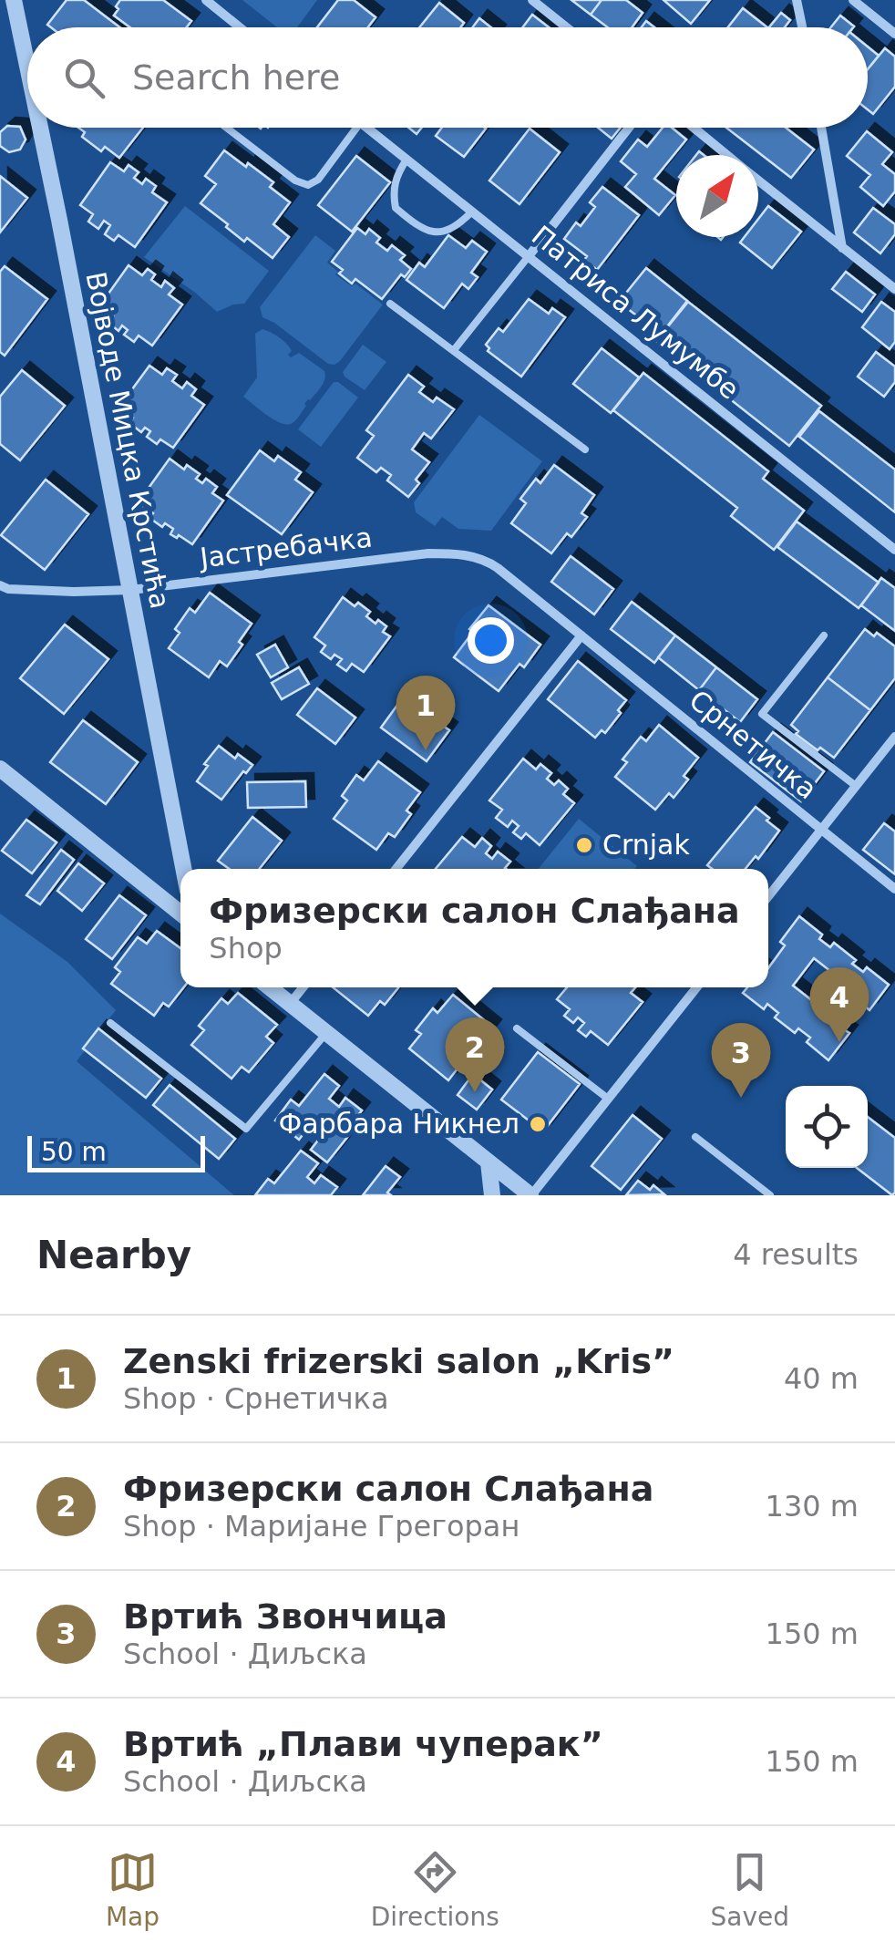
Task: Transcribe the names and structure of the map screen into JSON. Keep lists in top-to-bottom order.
{
  "streets": {
    "street": [
      "Патриса Лумумбе",
      "Војводе Мицка Крстића",
      "Јастребачка",
      "Срнетичка"
    ]
  },
  "crossings": [
    ["Војводе Мицка Крстића", "Јастребачка"],
    ["Јастребачка", "Срнетичка"]
  ],
  "places": ["Crnjak", "Фарбара Никнел"],
  "scale_bar": "50 m",
  "north": "top right",
  "page": {
    "search": "Search here",
    "pins": [
      "1",
      "4",
      "2",
      "3"
    ],
    "popup": ["Фризерски салон Слађана", "Shop"],
    "scale": "50 m",
    "heading": ["Nearby", "4 results"],
    "list": [
      {
        "mark": "1",
        "name": "Zenski frizerski salon „Kris”",
        "note": "Shop · Срнетичка",
        "value": "40 m"
      },
      {
        "mark": "2",
        "name": "Фризерски салон Слађана",
        "note": "Shop · Маријане Грегоран",
        "value": "130 m"
      },
      {
        "mark": "3",
        "name": "Вртић Звончица",
        "note": "School · Диљска",
        "value": "150 m"
      },
      {
        "mark": "4",
        "name": "Вртић „Плави чуперак”",
        "note": "School · Диљска",
        "value": "150 m"
      }
    ],
    "nav": ["Map", "Directions", "Saved"]
  }
}
